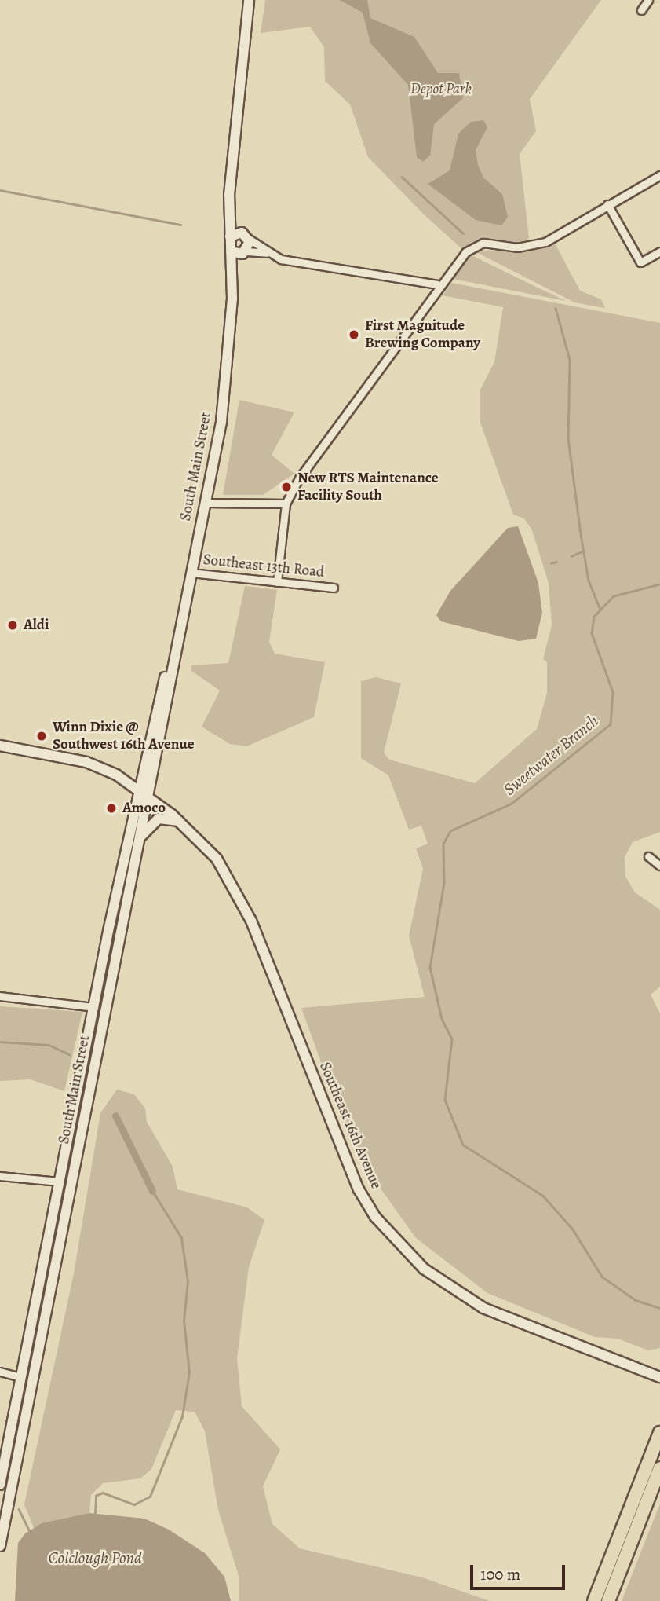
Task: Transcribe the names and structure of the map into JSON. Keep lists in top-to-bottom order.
{
  "streets": {
    "main road": ["South Main Street", "Southeast 16th Avenue"],
    "street": ["Southeast 13th Road"]
  },
  "crossings": [
    ["South Main Street", "Southeast 13th Road"],
    ["South Main Street", "Southeast 16th Avenue"]
  ],
  "water": ["Sweetwater Branch", "Colclough Pond"],
  "parks": ["Depot Park"],
  "places": [
    "First Magnitude Brewing Company",
    "New RTS Maintenance Facility South",
    "Aldi",
    "Winn Dixie @ Southwest 16th Avenue",
    "Amoco"
  ],
  "scale_bar": "100 m"
}
